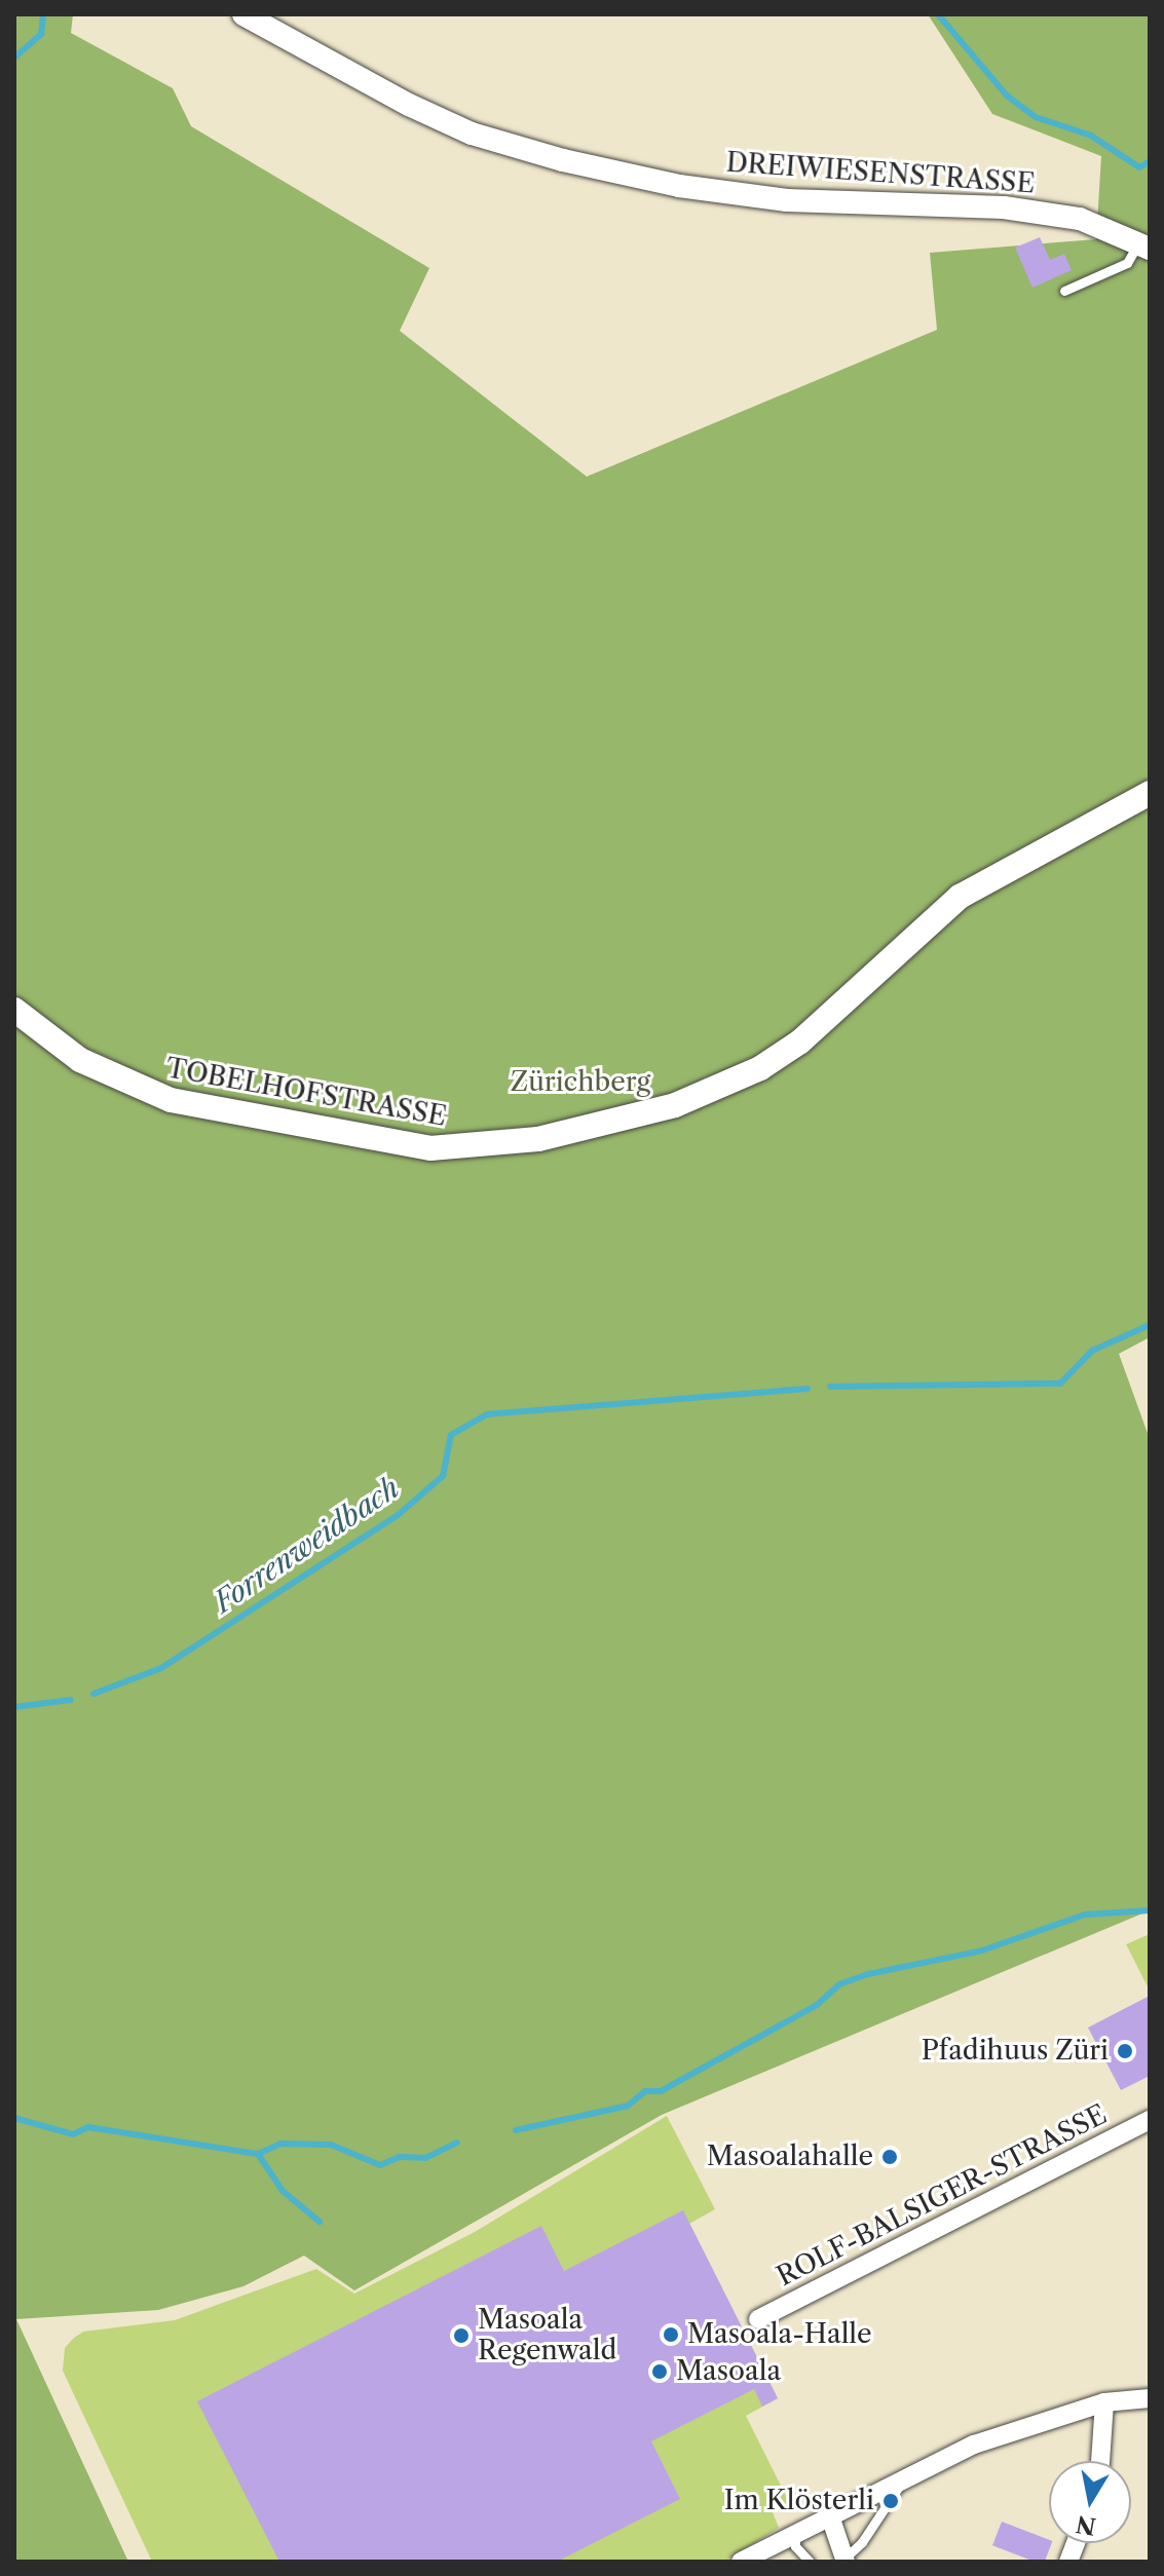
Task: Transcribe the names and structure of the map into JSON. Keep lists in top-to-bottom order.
{
  "streets": {
    "main road": ["TOBELHOFSTRASSE"],
    "street": ["DREIWIESENSTRASSE", "ROLF-BALSIGER-STRASSE"]
  },
  "water": ["Forrenweidbach"],
  "parks": ["Zürichberg"],
  "places": [
    "Pfadihuus Züri",
    "Masoalahalle",
    "Masoala-Halle",
    "Masoala Regenwald",
    "Masoala",
    "Im Klösterli"
  ],
  "north": "bottom"
}
